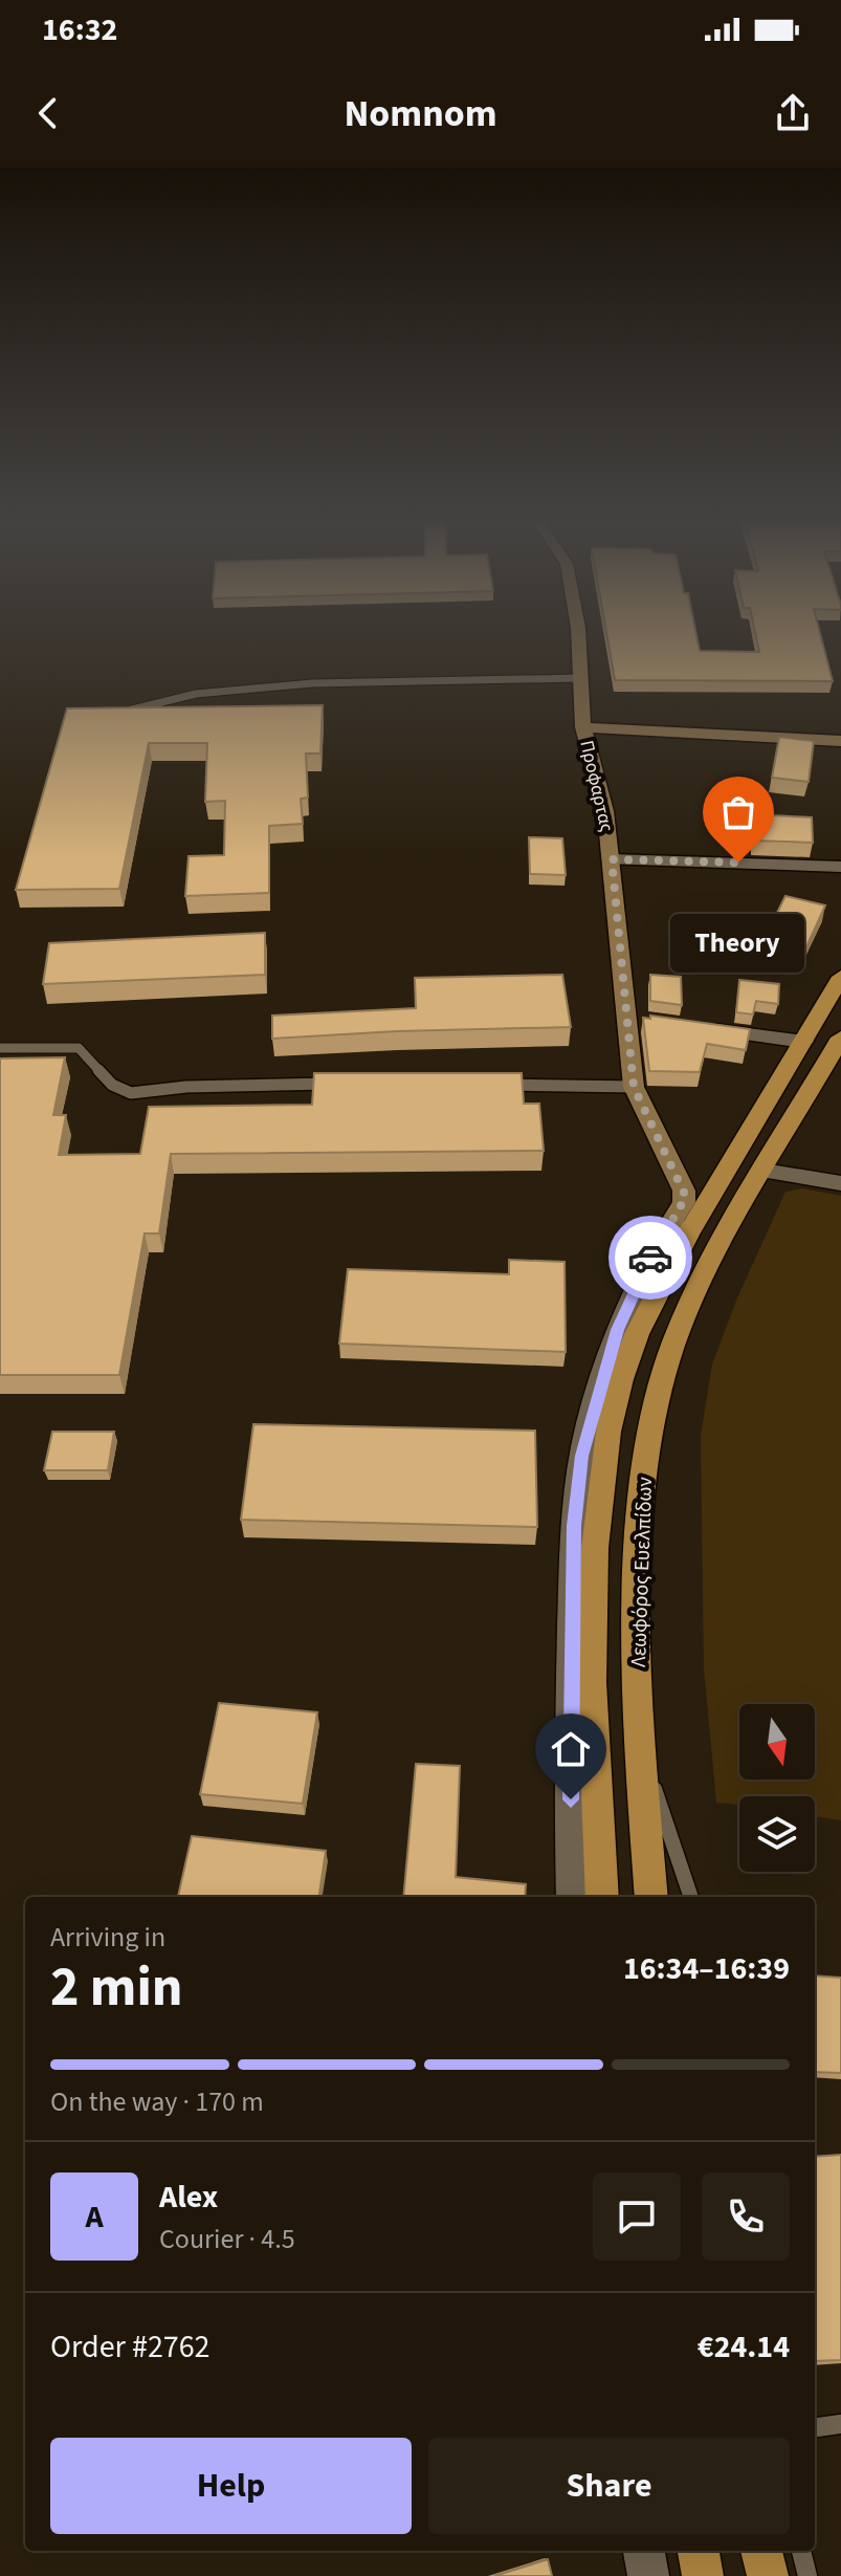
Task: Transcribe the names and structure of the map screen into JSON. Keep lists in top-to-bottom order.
{
  "streets": {
    "main road": ["Λεωφόρος Ευελπίδων"],
    "street": ["Προφαρτας"]
  },
  "places": ["Theory"],
  "north": "bottom",
  "page": {
    "status": "16:32",
    "header": "Nomnom",
    "bubble": "Theory",
    "heading": ["2 min", "Arriving in", "16:34–16:39"],
    "panel": [
      "Alex",
      "Courier · 4.5",
      "Order #2762",
      "€24.14"
    ],
    "bar": "On the way · 170 m",
    "round": "A",
    "buttons": ["Help", "Share"]
  }
}
